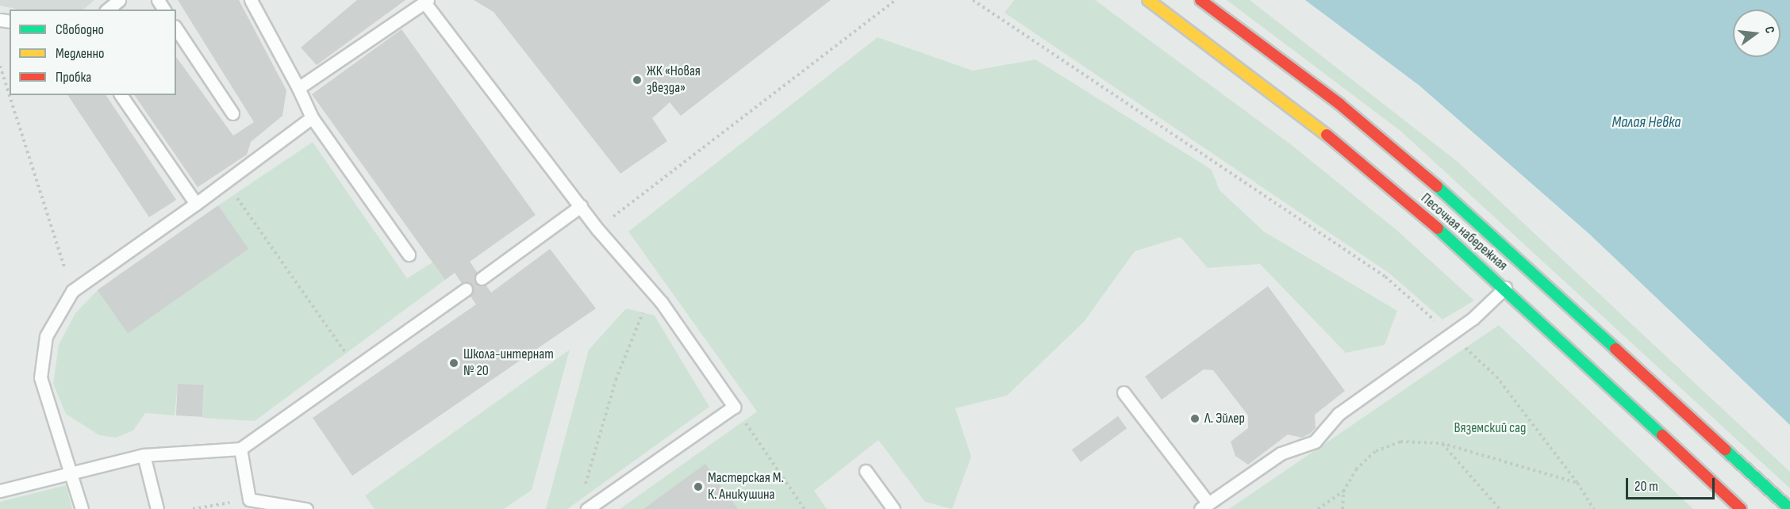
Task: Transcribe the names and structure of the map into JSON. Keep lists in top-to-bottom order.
{
  "streets": {
    "main road": ["Песочная набережная"]
  },
  "water": ["Малая Невка"],
  "parks": ["Вяземский сад"],
  "places": [
    "ЖК «Новая звезда»",
    "Школа-интернат № 20",
    "Л. Эйлер",
    "Мастерская М. К. Аникушина"
  ],
  "legend": ["Свободно", "Медленно", "Пробка"],
  "scale_bar": "20 m",
  "north": "right"
}
